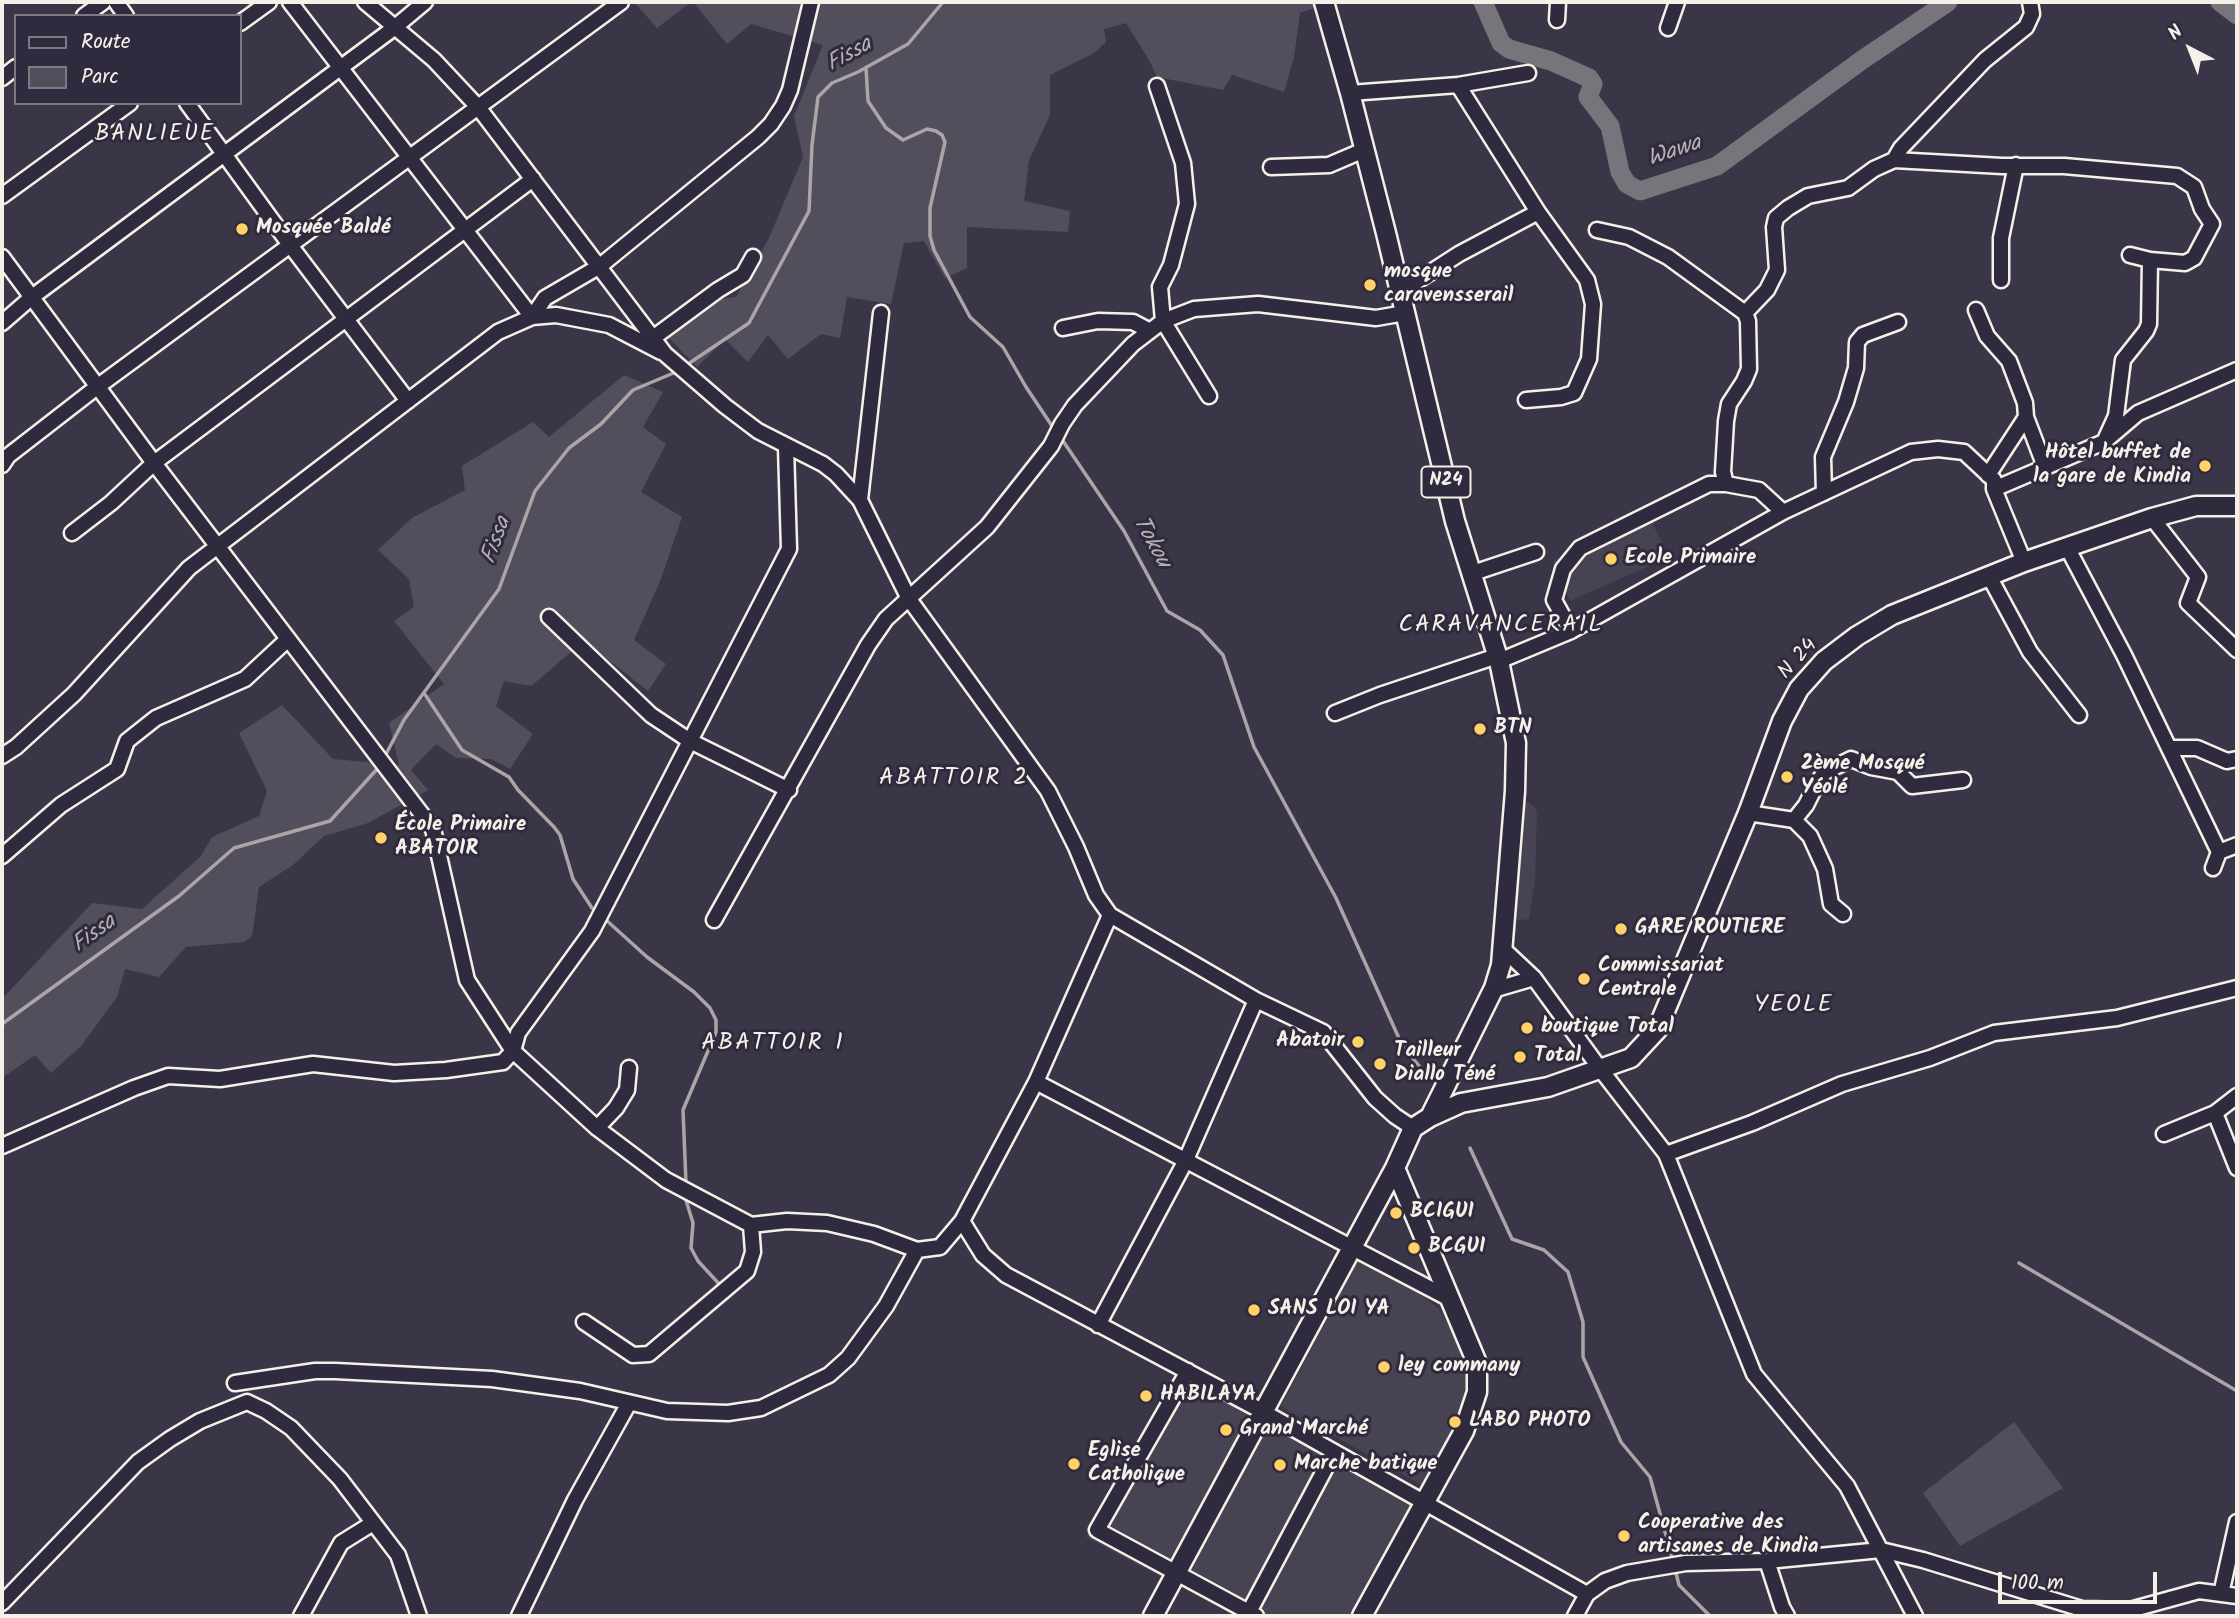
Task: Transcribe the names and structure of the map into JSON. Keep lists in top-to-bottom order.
{
  "streets": {
    "main road": ["N24", "N 24"]
  },
  "crossings": [
    ["N24", "N 24"]
  ],
  "districts": [
    "BANLIEUE",
    "CARAVANCERAIL",
    "ABATTOIR 2",
    "YEOLE",
    "ABATTOIR 1"
  ],
  "water": ["Fissa", "Wawa", "Tokou"],
  "places": [
    "Mosquée Baldé",
    "mosque caravensserail",
    "Hôtel buffet de la gare de Kindia",
    "Ecole Primaire",
    "BTN",
    "2ème Mosqué Yéolé",
    "École Primaire ABATOIR",
    "GARE ROUTIERE",
    "Commissariat Centrale",
    "boutique Total",
    "Abatoir",
    "Total",
    "Tailleur Diallo Téné",
    "BCIGUI",
    "BCGUI",
    "SANS LOI YA",
    "ley commany",
    "HABILAYA",
    "LABO PHOTO",
    "Grand Marché",
    "Eglise Catholique",
    "Marche batique",
    "Cooperative des artisanes de Kindia"
  ],
  "legend": ["Route", "Parc"],
  "scale_bar": "100 m",
  "north": "top left"
}
